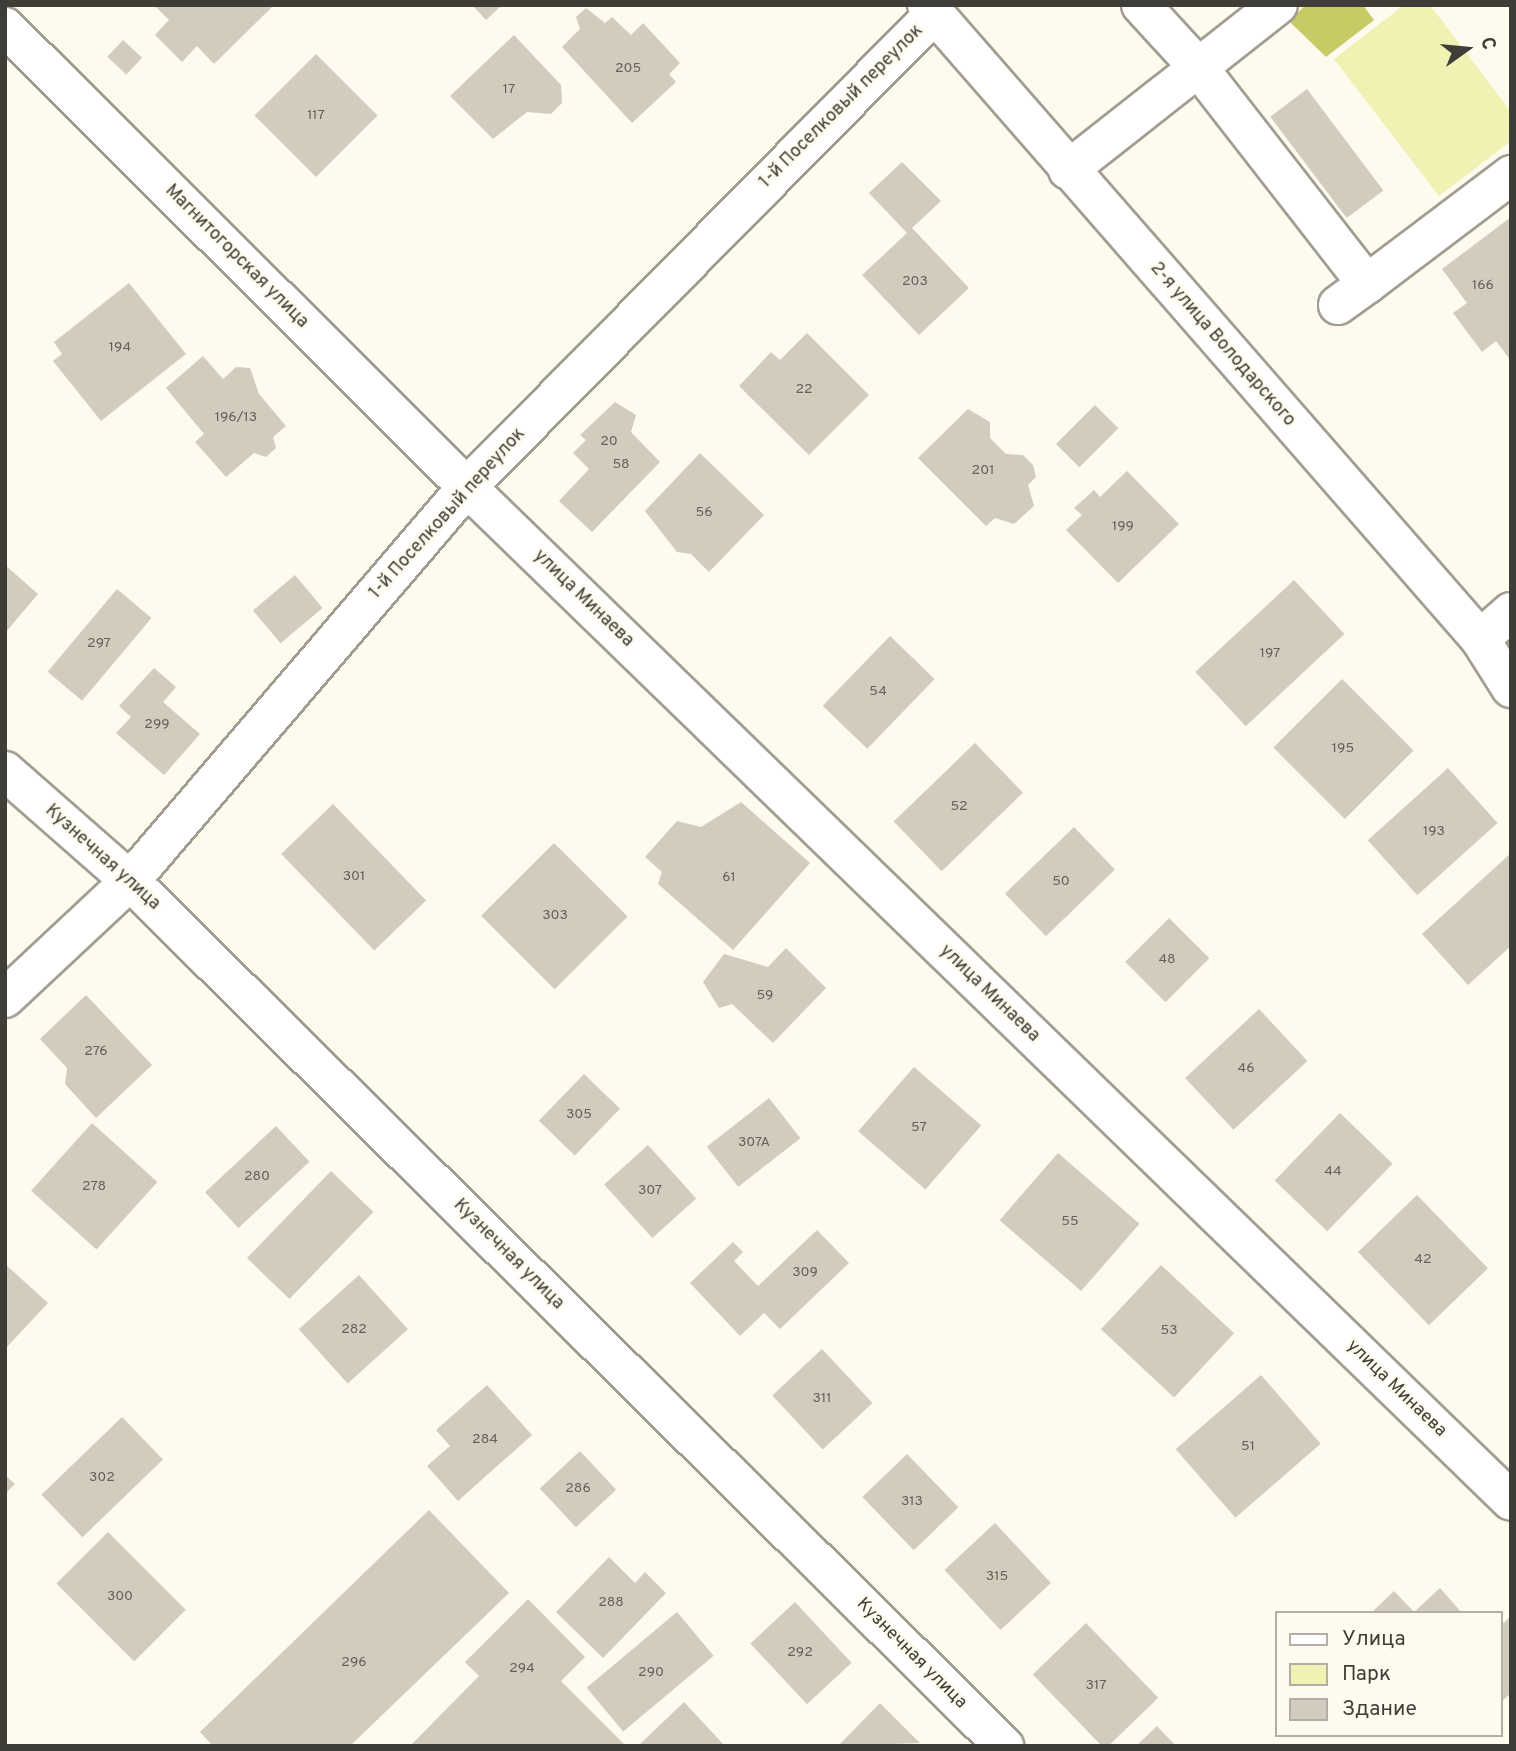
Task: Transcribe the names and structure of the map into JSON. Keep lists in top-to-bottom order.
{
  "streets": {
    "street": [
      "1-й Поселковый переулок",
      "Магнитогорская улица",
      "2-я улица Володарского",
      "улица Минаева",
      "Кузнечная улица"
    ]
  },
  "crossings": [
    ["1-й Поселковый переулок", "Магнитогорская улица"],
    ["1-й Поселковый переулок", "2-я улица Володарского"],
    ["1-й Поселковый переулок", "улица Минаева"],
    ["1-й Поселковый переулок", "Кузнечная улица"],
    ["Магнитогорская улица", "улица Минаева"]
  ],
  "house_numbers": [
    "205",
    "17",
    "117",
    "203",
    "166",
    "194",
    "22",
    "196/13",
    "20",
    "58",
    "201",
    "56",
    "199",
    "297",
    "197",
    "54",
    "299",
    "195",
    "52",
    "193",
    "301",
    "61",
    "50",
    "303",
    "48",
    "59",
    "276",
    "46",
    "305",
    "57",
    "307А",
    "44",
    "280",
    "278",
    "307",
    "55",
    "42",
    "309",
    "282",
    "53",
    "311",
    "284",
    "51",
    "302",
    "286",
    "313",
    "315",
    "300",
    "288",
    "292",
    "296",
    "294",
    "290",
    "317"
  ],
  "legend": ["Улица", "Парк", "Здание"],
  "north": "right"
}
